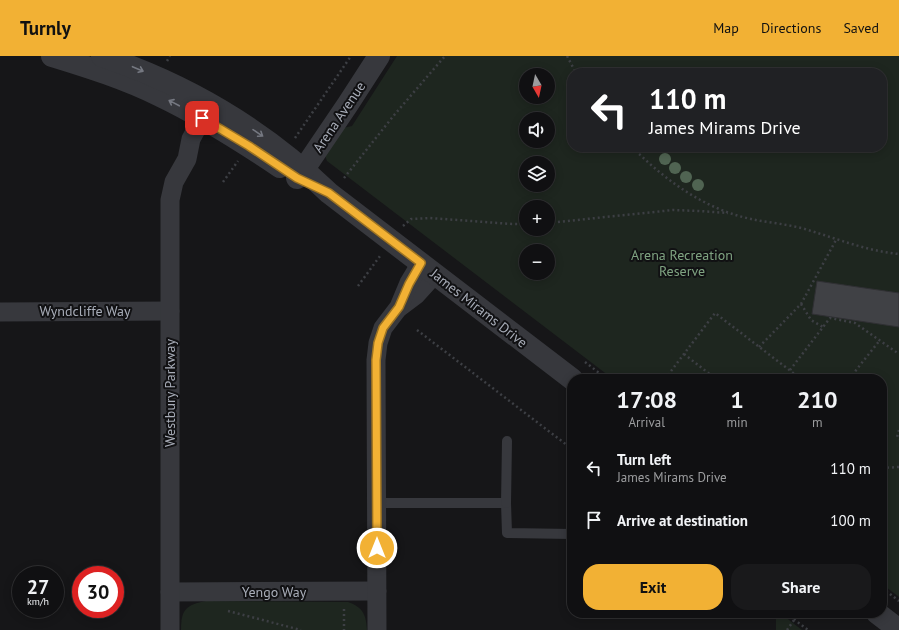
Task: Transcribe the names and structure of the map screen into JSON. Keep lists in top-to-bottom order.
{
  "streets": {
    "street": [
      "Arena Avenue",
      "James Mirams Drive",
      "Wyndcliffe Way",
      "Westbury Parkway",
      "Yengo Way"
    ]
  },
  "crossings": [
    ["Arena Avenue", "James Mirams Drive"],
    ["James Mirams Drive", "Westbury Parkway"],
    ["Wyndcliffe Way", "Westbury Parkway"],
    ["Westbury Parkway", "Yengo Way"]
  ],
  "parks": ["Arena Recreation Reserve"],
  "north": "bottom",
  "page": {
    "header": "Turnly",
    "nav": ["Map", "Directions", "Saved"],
    "map_buttons": ["+", "−"],
    "turn": ["110 m", "James Mirams Drive"],
    "eta": [
      "17:08",
      "Arrival",
      "1",
      "min",
      "210",
      "m"
    ],
    "list": [
      {
        "name": "Turn left",
        "note": "James Mirams Drive",
        "value": "110 m"
      },
      {
        "name": "Arrive at destination",
        "value": "100 m"
      }
    ],
    "buttons": ["Exit", "Share"],
    "speed": "27 km/h",
    "limit": "30"
  }
}
